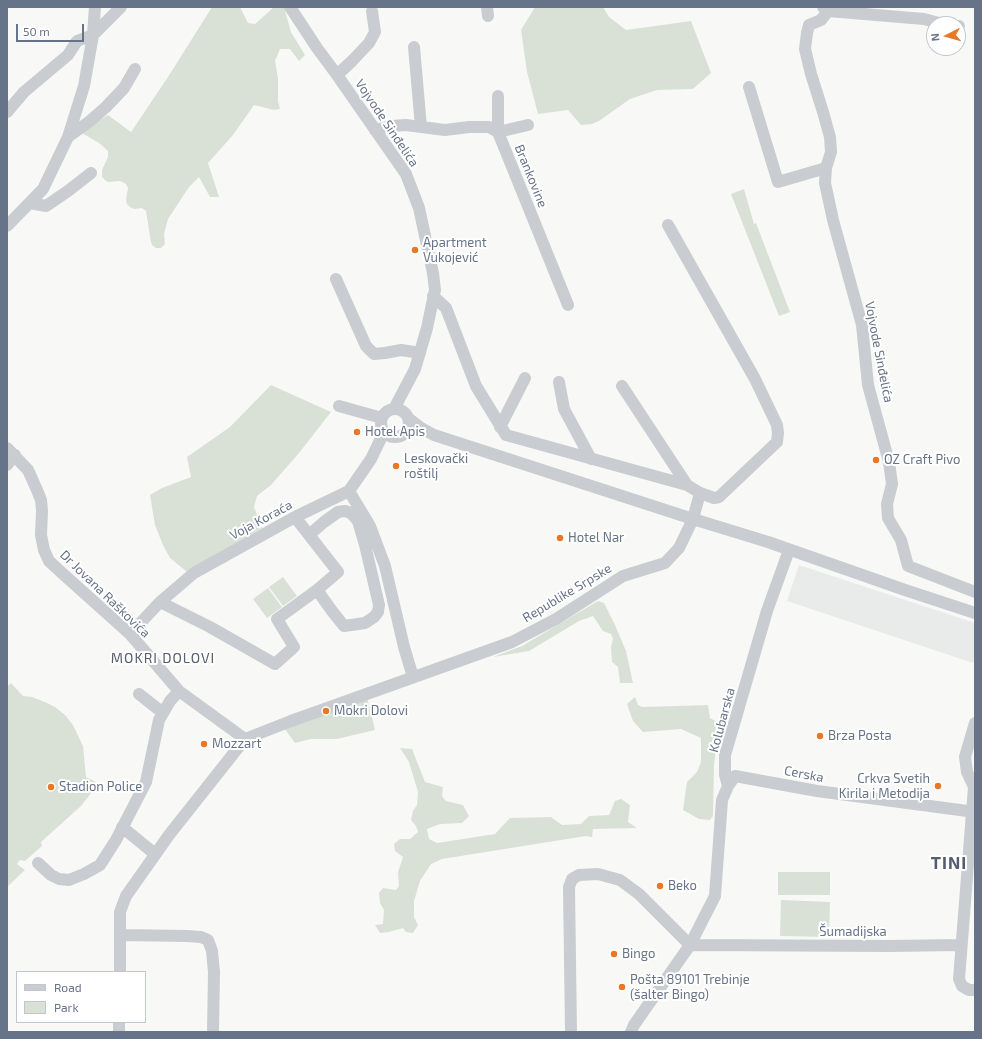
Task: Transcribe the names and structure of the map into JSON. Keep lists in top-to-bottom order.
{
  "streets": {
    "street": [
      "Vojvode Sinđelića",
      "Brankovine",
      "Voja Koraća",
      "Republike Srpske",
      "Dr Jovana Raškovića",
      "Kolubarska",
      "Cerska",
      "Šumadijska"
    ]
  },
  "crossings": [
    ["Voja Koraća", "Dr Jovana Raškovića"],
    ["Republike Srpske", "Dr Jovana Raškovića"],
    ["Kolubarska", "Cerska"],
    ["Kolubarska", "Šumadijska"]
  ],
  "districts": ["MOKRI DOLOVI", "TINI"],
  "places": [
    "Apartment Vukojević",
    "Hotel Apis",
    "OZ Craft Pivo",
    "Leskovački roštilj",
    "Hotel Nar",
    "Mokri Dolovi",
    "Brza Posta",
    "Mozzart",
    "Crkva Svetih Kirila i Metodija",
    "Stadion Police",
    "Beko",
    "Bingo",
    "Pošta 89101 Trebinje (šalter Bingo)"
  ],
  "legend": ["Road", "Park"],
  "scale_bar": "50 m",
  "north": "left"
}
